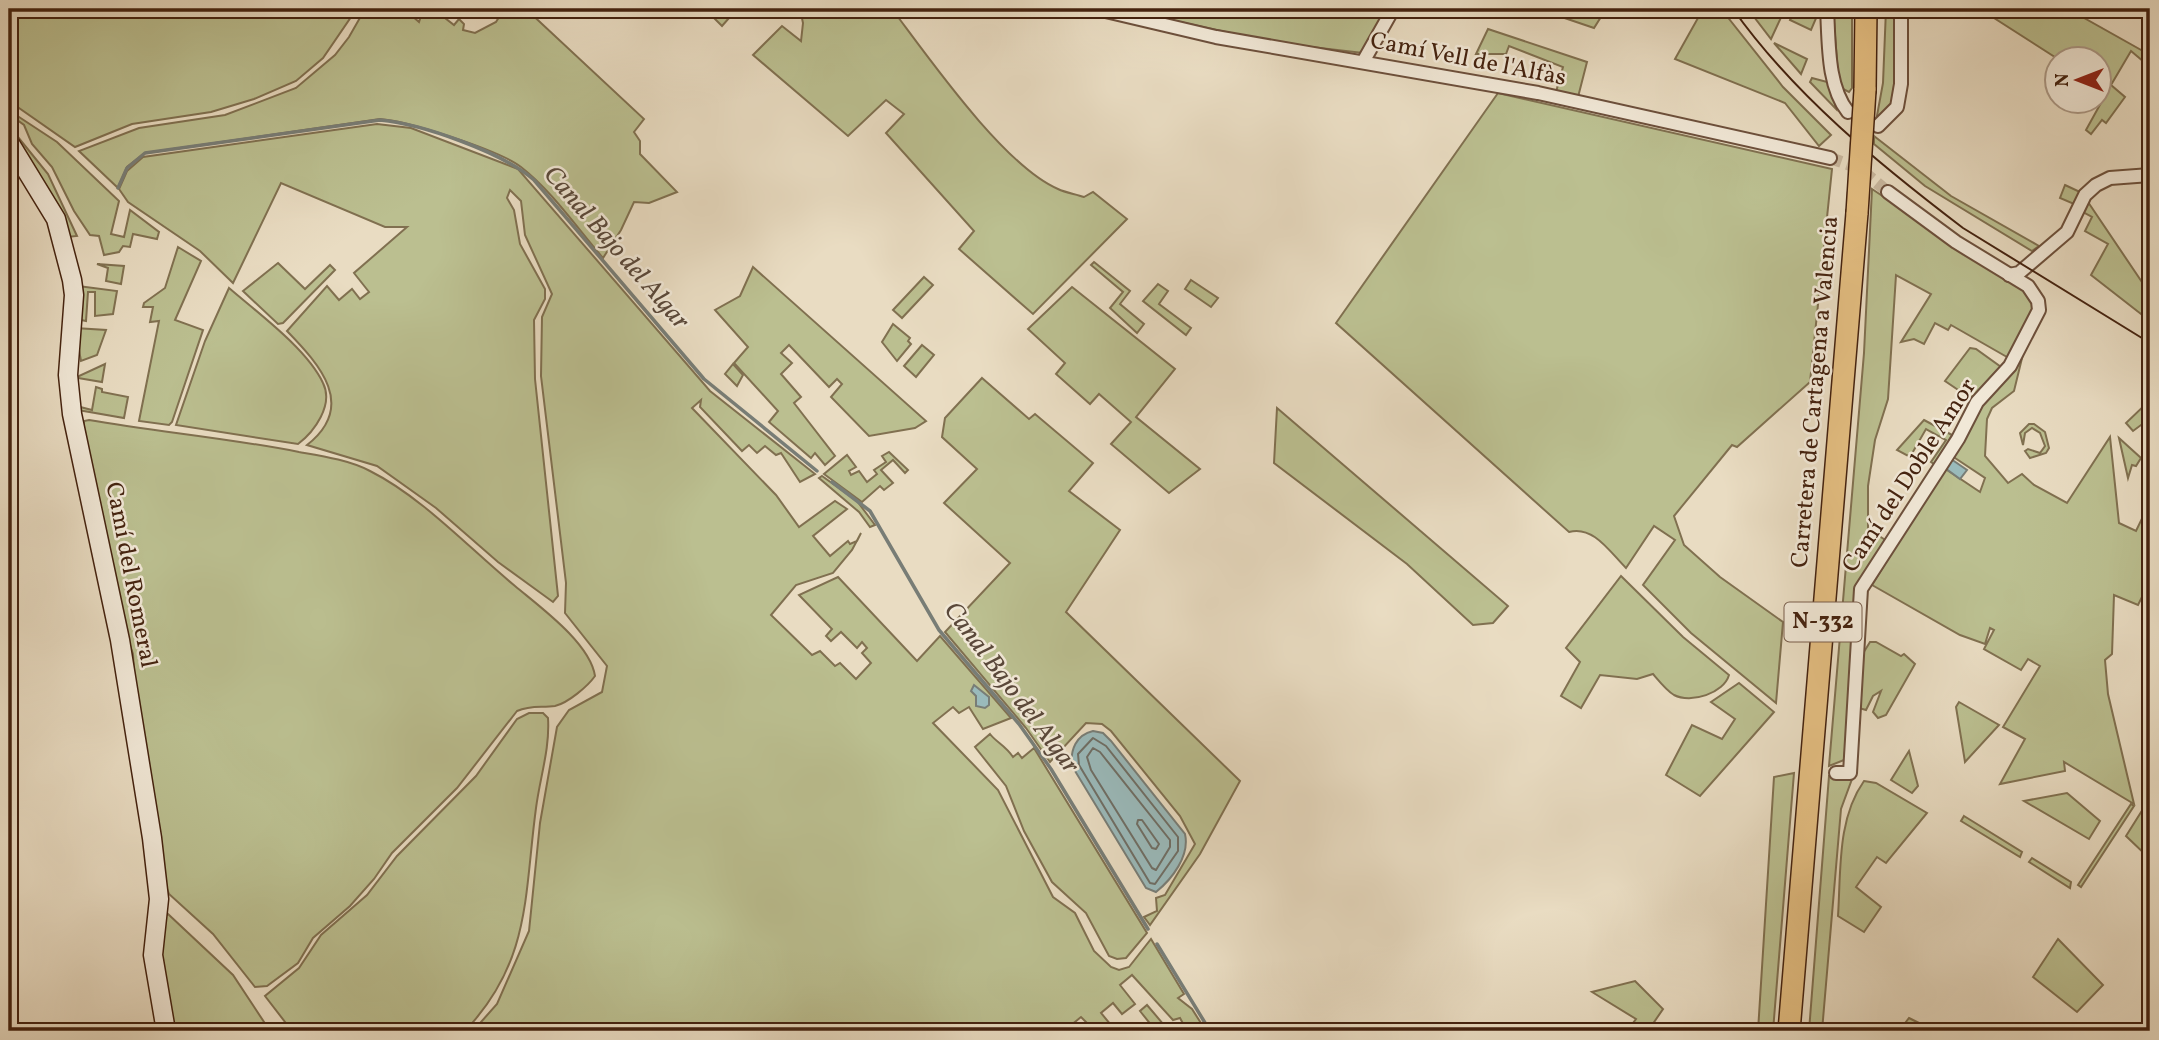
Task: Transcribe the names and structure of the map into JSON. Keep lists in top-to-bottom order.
{
  "streets": {
    "highway": ["Carretera de Cartagena a Valencia", "N-332"],
    "street": ["Camí Vell de l'Alfàs", "Camí del Doble Amor", "Camí del Romeral"]
  },
  "water": ["Canal Bajo del Algar"],
  "north": "left"
}
